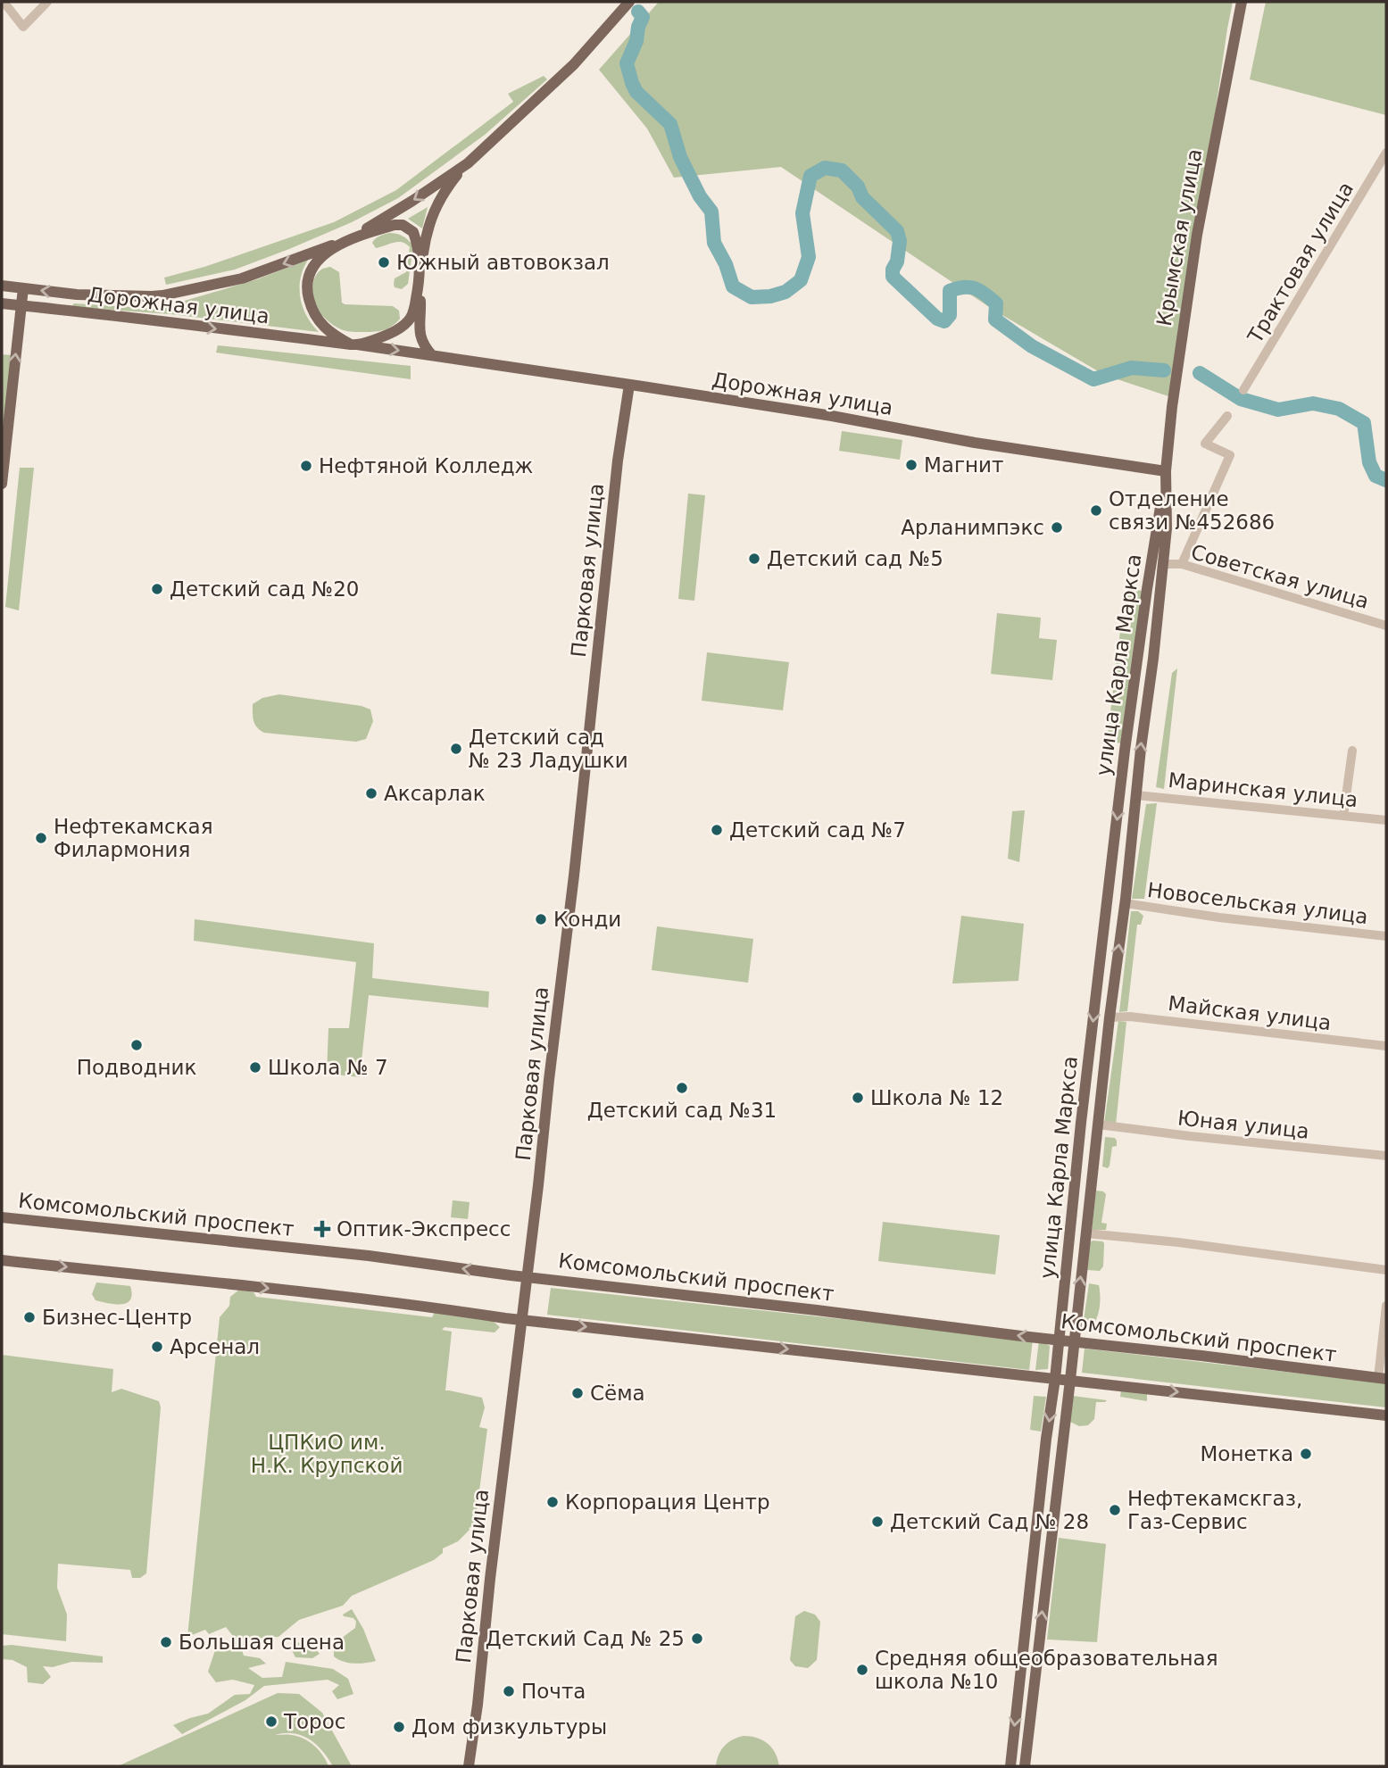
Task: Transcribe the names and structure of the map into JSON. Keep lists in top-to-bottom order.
{
  "streets": {
    "main road": [
      "Крымская улица",
      "Дорожная улица",
      "Парковая улица",
      "улица Карла Маркса",
      "Комсомольский проспект"
    ],
    "street": [
      "Трактовая улица",
      "Советская улица",
      "Маринская улица",
      "Новосельская улица",
      "Майская улица",
      "Юная улица"
    ]
  },
  "crossings": [
    ["Крымская улица", "Дорожная улица"],
    ["Крымская улица", "улица Карла Маркса"],
    ["Дорожная улица", "Парковая улица"],
    ["Дорожная улица", "улица Карла Маркса"],
    ["Парковая улица", "Комсомольский проспект"],
    ["Советская улица", "улица Карла Маркса"],
    ["улица Карла Маркса", "Маринская улица"],
    ["улица Карла Маркса", "Новосельская улица"],
    ["улица Карла Маркса", "Майская улица"],
    ["улица Карла Маркса", "Юная улица"],
    ["улица Карла Маркса", "Комсомольский проспект"]
  ],
  "parks": ["ЦПКиО им. Н.К. Крупской"],
  "places": {
    "other": [
      "Южный автовокзал",
      "Магнит",
      "Нефтяной Колледж",
      "Отделение связи №452686",
      "Арланимпэкс",
      "Детский сад №5",
      "Детский сад №20",
      "Детский сад № 23 Ладушки",
      "Аксарлак",
      "Детский сад №7",
      "Нефтекамская Филармония",
      "Конди",
      "Подводник",
      "Школа № 7",
      "Детский сад №31",
      "Школа № 12",
      "Бизнес-Центр",
      "Арсенал",
      "Сёма",
      "Монетка",
      "Корпорация Центр",
      "Нефтекамскгаз, Газ-Сервис",
      "Детский Сад № 28",
      "Детский Сад № 25",
      "Большая сцена",
      "Средняя общеобразовательная школа №10",
      "Почта",
      "Торос",
      "Дом физкультуры"
    ],
    "health": ["Оптик-Экспресс"]
  }
}
